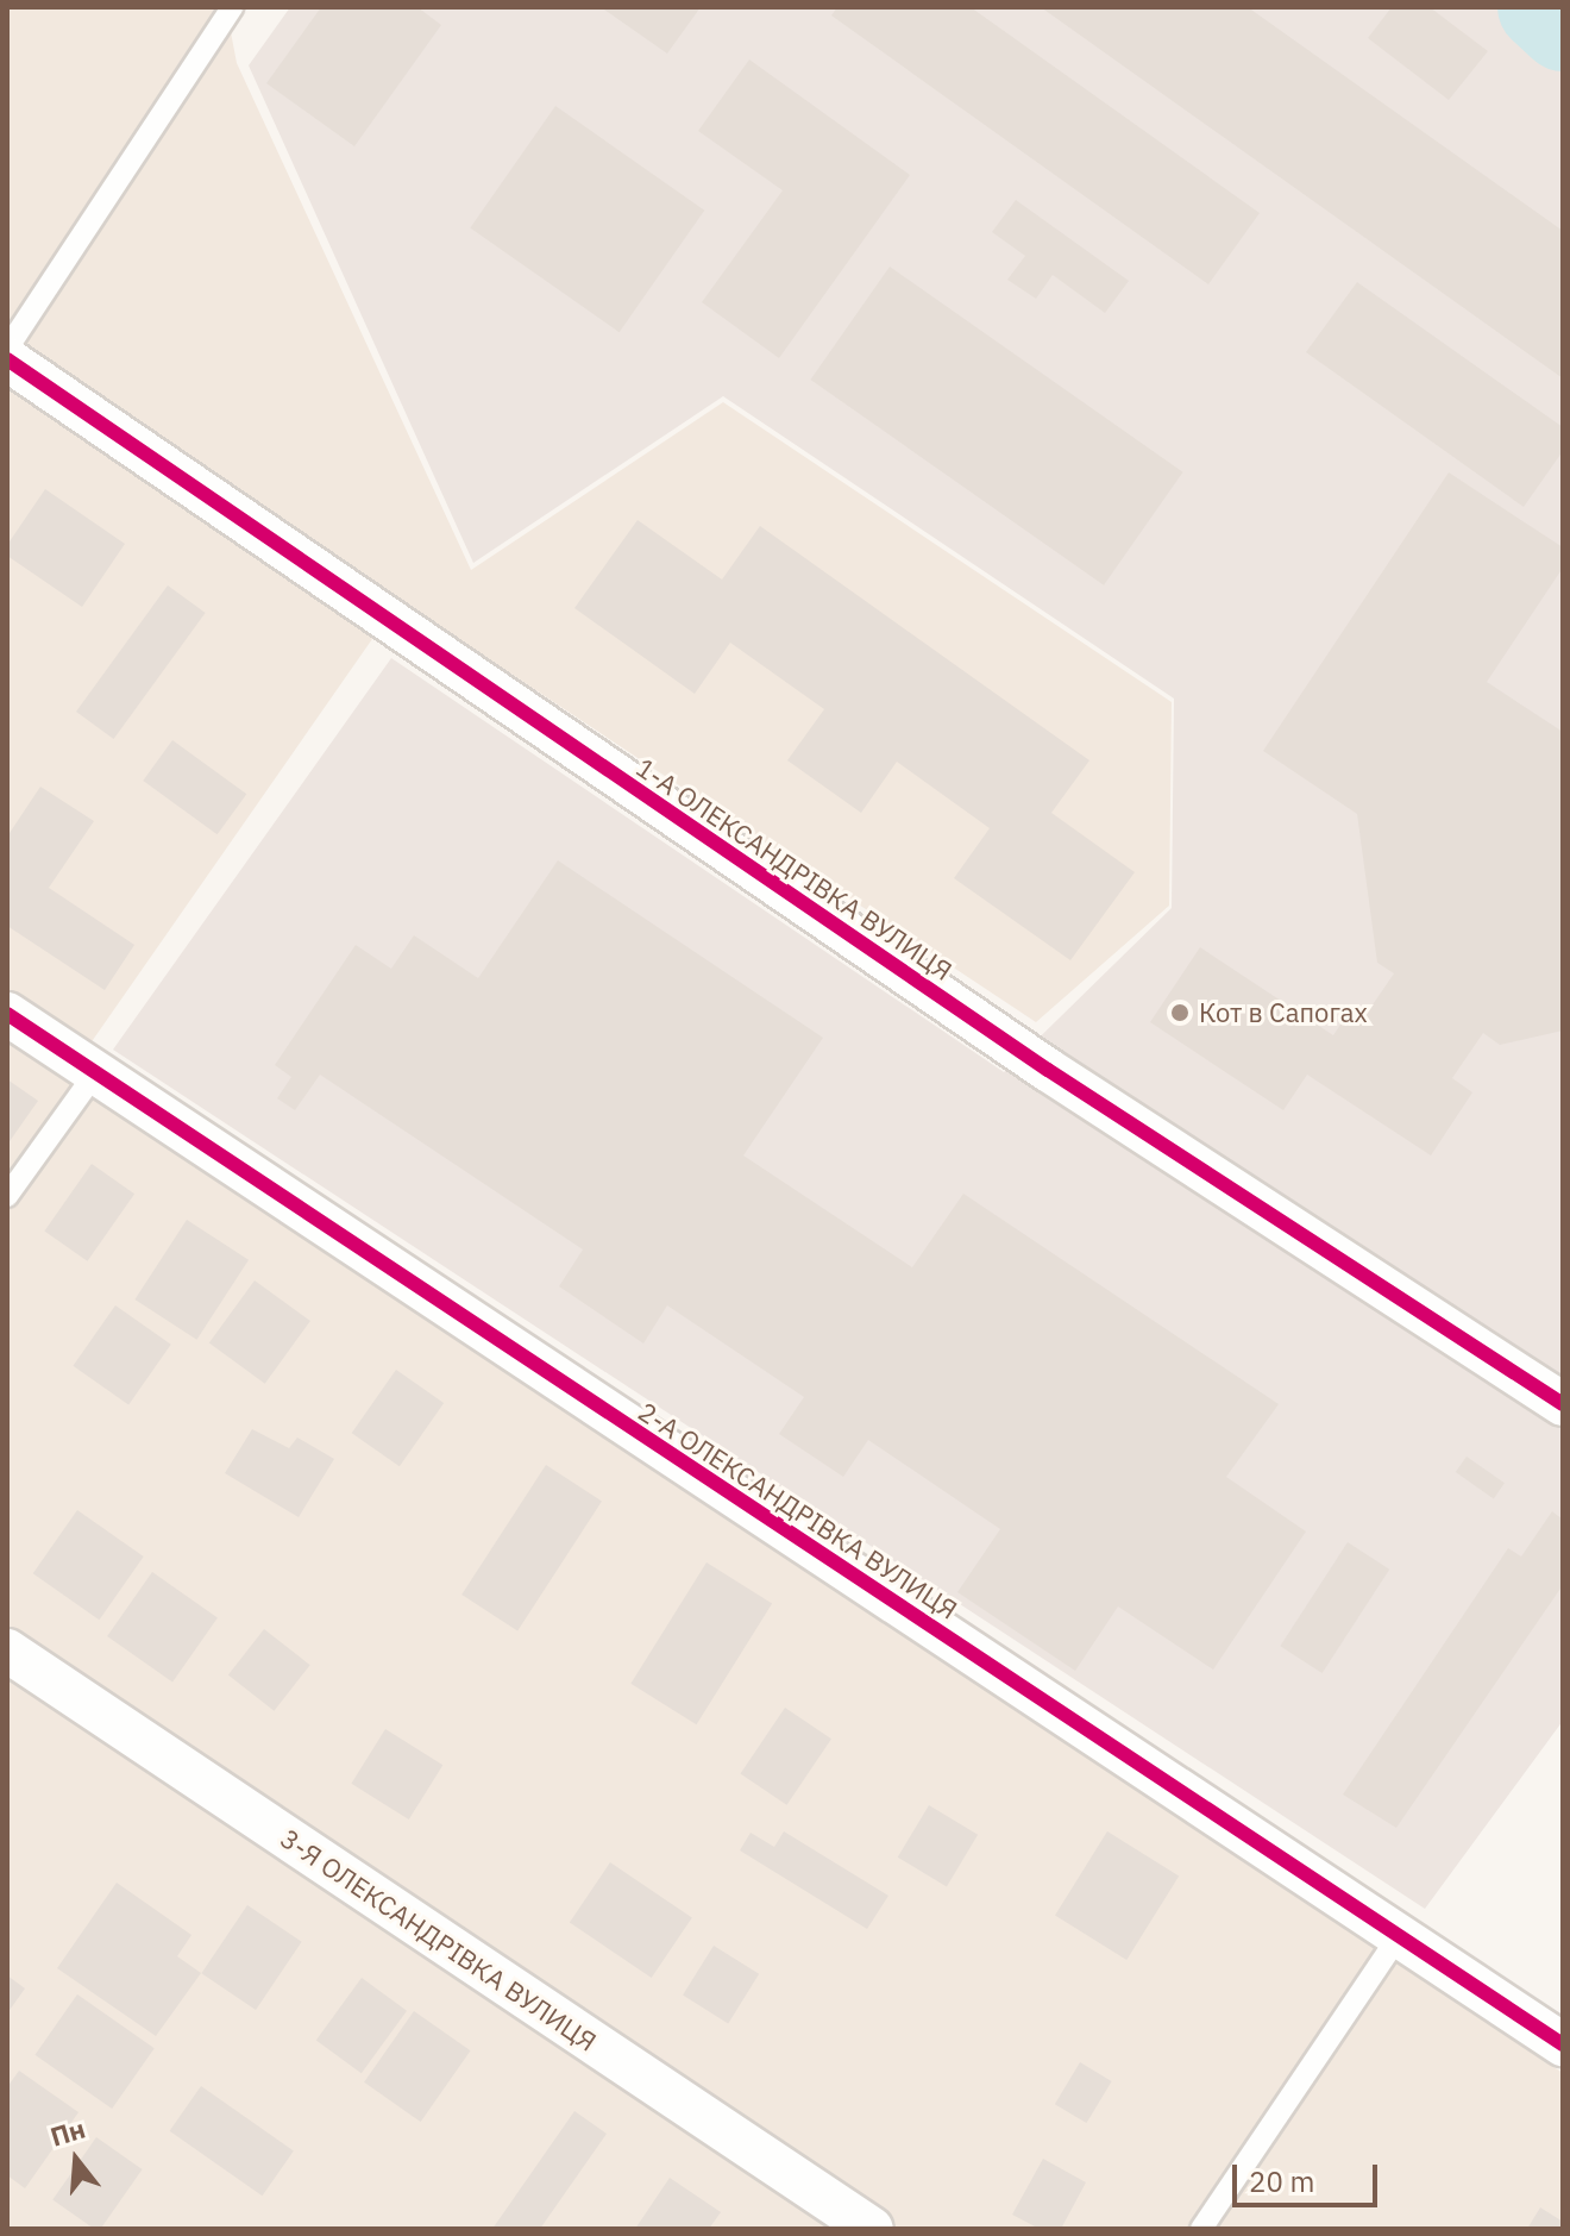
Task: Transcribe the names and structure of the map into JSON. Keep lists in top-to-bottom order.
{
  "streets": {
    "street": ["1-А ОЛЕКСАНДРІВКА ВУЛИЦЯ", "2-А ОЛЕКСАНДРІВКА ВУЛИЦЯ", "3-Я ОЛЕКСАНДРІВКА ВУЛИЦЯ"]
  },
  "places": ["Кот в Сапогах"],
  "scale_bar": "20 m",
  "north": "top"
}
